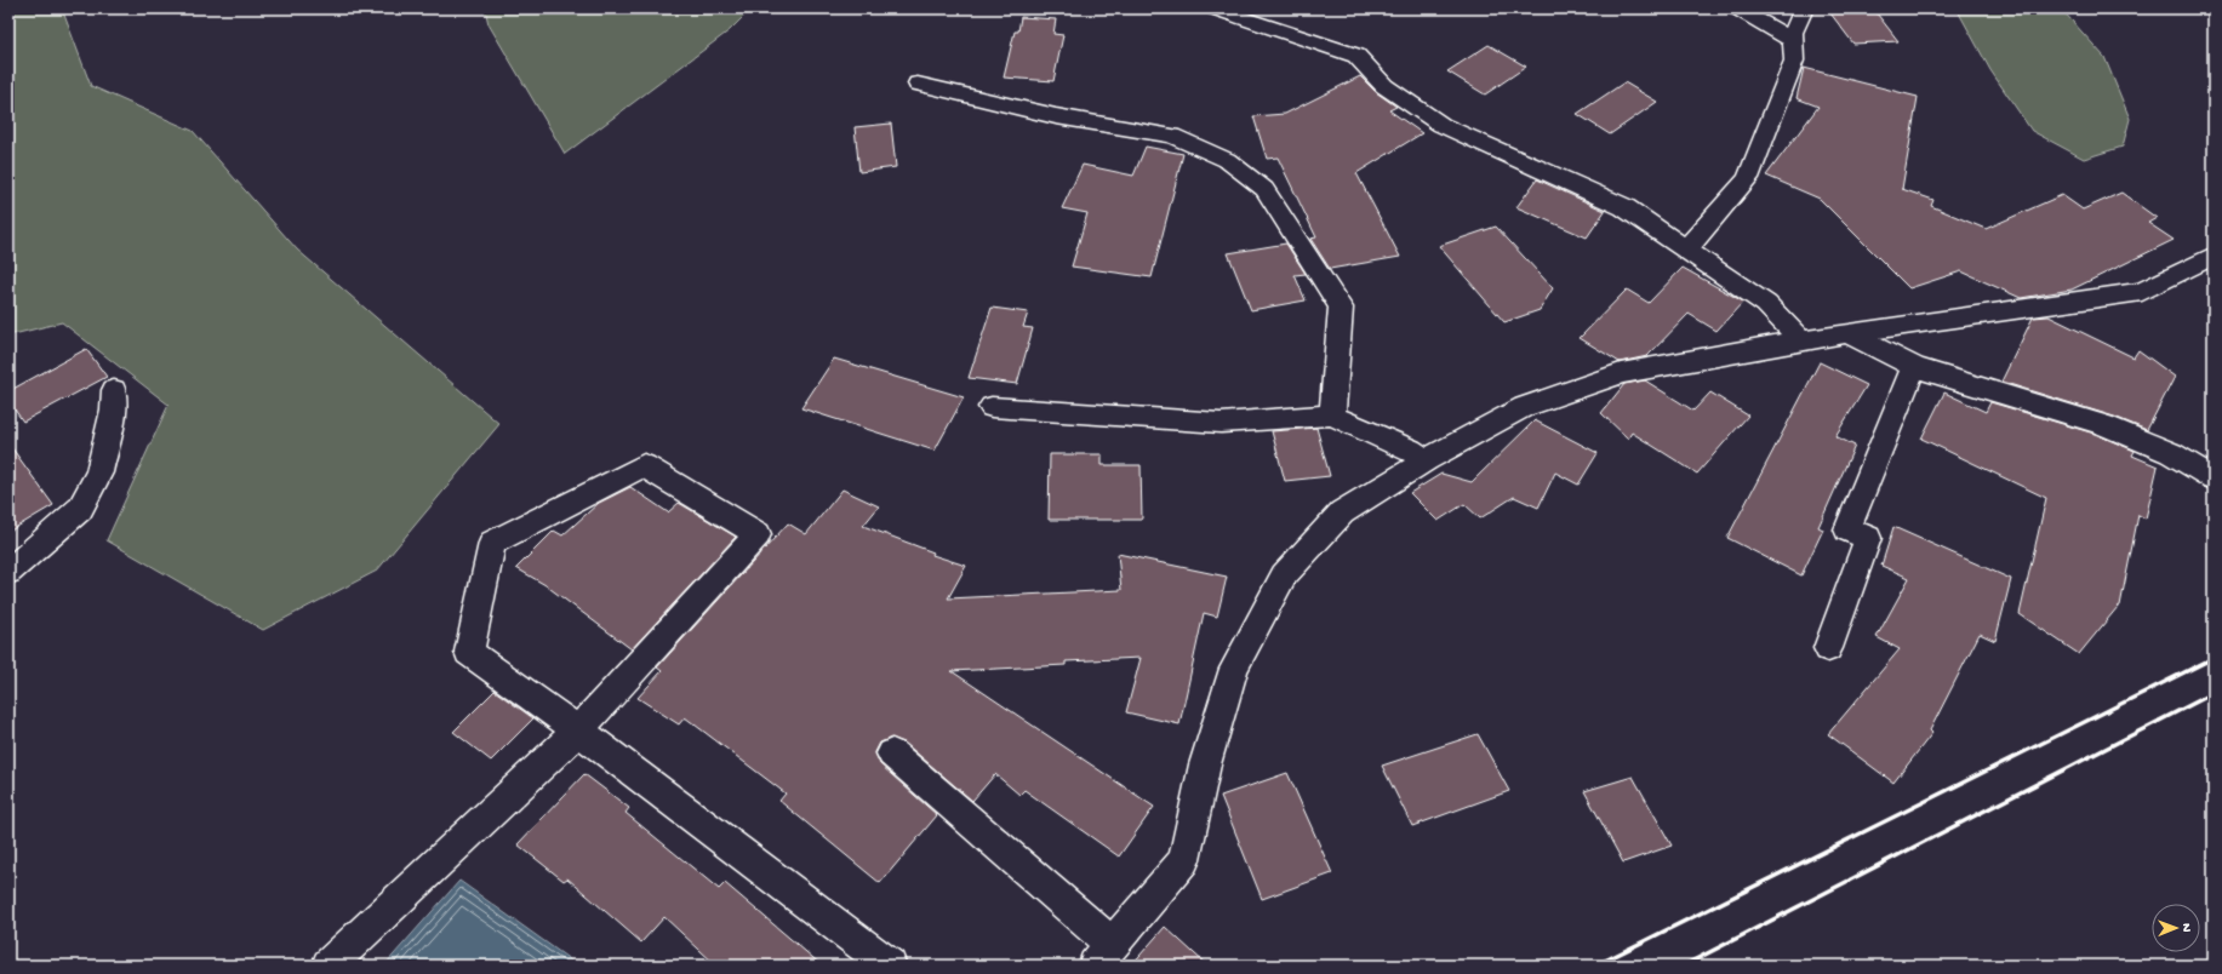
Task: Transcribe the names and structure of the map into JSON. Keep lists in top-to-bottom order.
{
  "north": "right"
}
